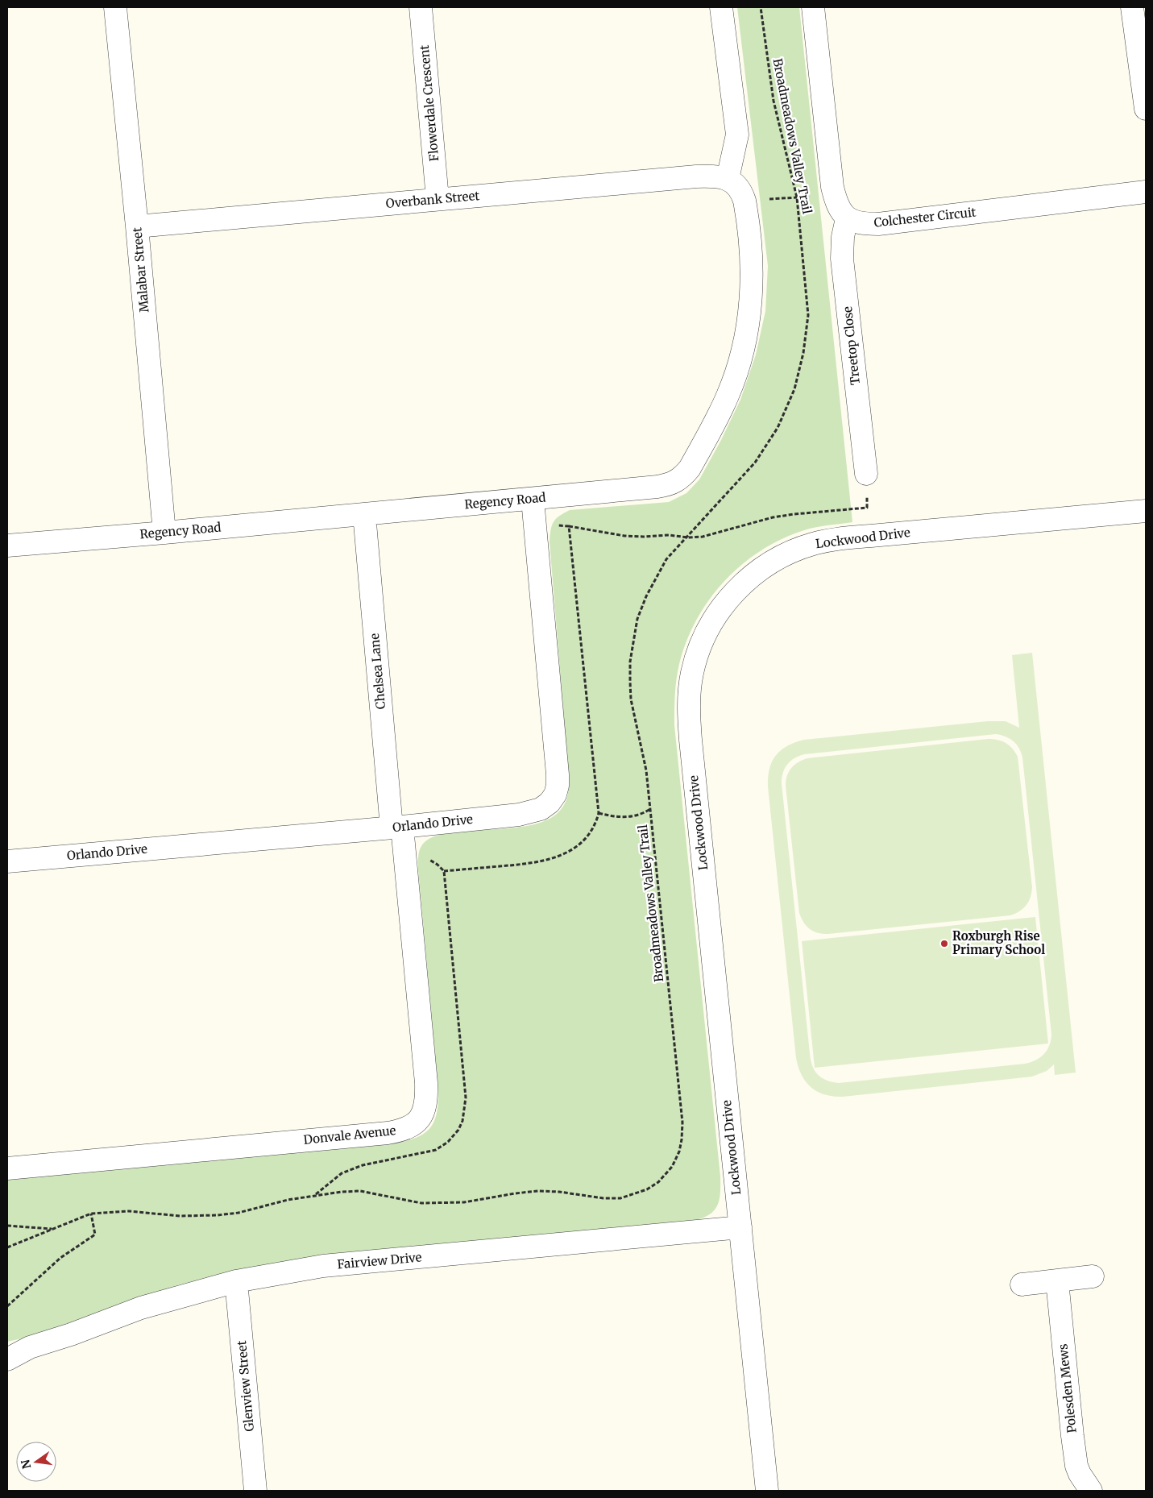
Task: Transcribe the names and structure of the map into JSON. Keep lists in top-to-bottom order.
{
  "streets": {
    "street": [
      "Flowerdale Crescent",
      "Overbank Street",
      "Colchester Circuit",
      "Malabar Street",
      "Treetop Close",
      "Regency Road",
      "Lockwood Drive",
      "Chelsea Lane",
      "Orlando Drive",
      "Donvale Avenue",
      "Fairview Drive",
      "Glenview Street",
      "Polesden Mews"
    ],
    "path": ["Broadmeadows Valley Trail"]
  },
  "crossings": [
    ["Flowerdale Crescent", "Overbank Street"],
    ["Overbank Street", "Malabar Street"],
    ["Overbank Street", "Regency Road"],
    ["Colchester Circuit", "Treetop Close"],
    ["Malabar Street", "Regency Road"],
    ["Regency Road", "Chelsea Lane"],
    ["Regency Road", "Orlando Drive"],
    ["Lockwood Drive", "Fairview Drive"],
    ["Chelsea Lane", "Orlando Drive"],
    ["Chelsea Lane", "Donvale Avenue"],
    ["Orlando Drive", "Donvale Avenue"],
    ["Fairview Drive", "Glenview Street"]
  ],
  "places": ["Roxburgh Rise Primary School"],
  "north": "left"
}
